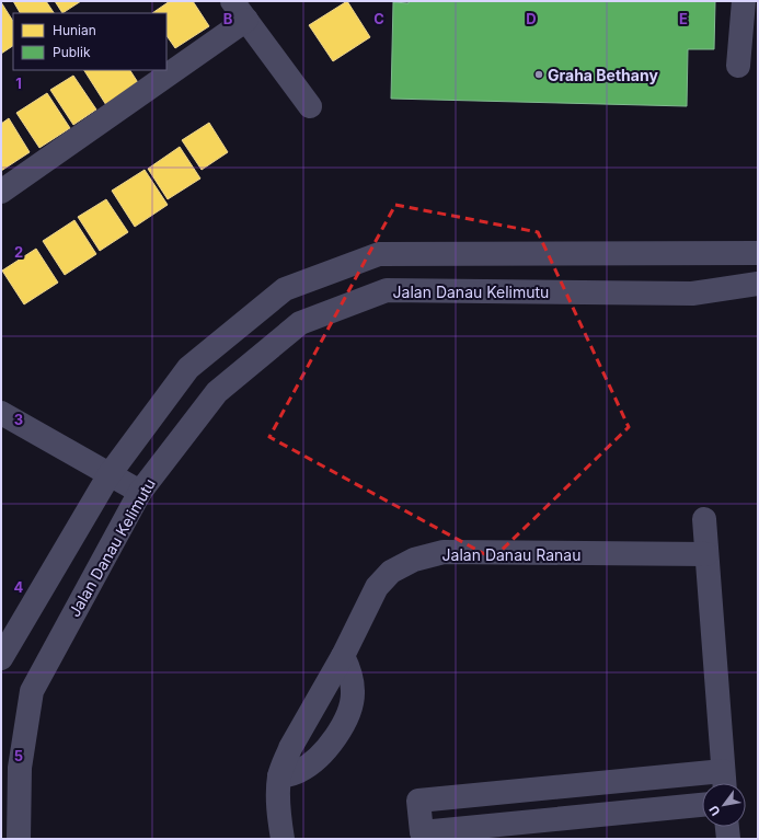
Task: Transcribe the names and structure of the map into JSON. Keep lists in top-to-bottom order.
{
  "streets": {
    "street": ["Jalan Danau Kelimutu", "Jalan Danau Ranau"]
  },
  "places": ["Graha Bethany"],
  "legend": ["Hunian", "Publik"],
  "north": "bottom left",
  "grid": {
    "columns": [
      "B",
      "C",
      "D",
      "E"
    ],
    "rows": [
      "1",
      "2",
      "3",
      "4",
      "5"
    ]
  }
}
